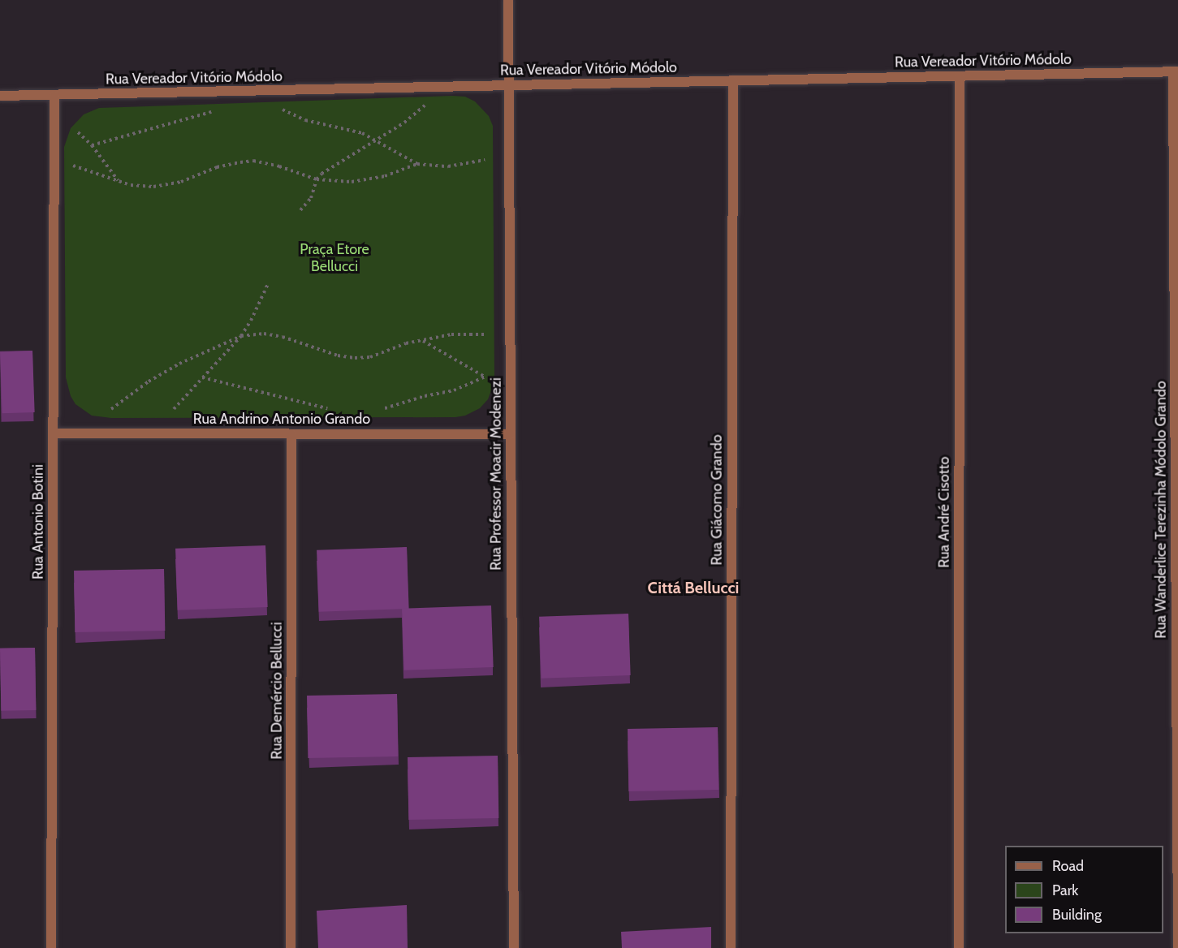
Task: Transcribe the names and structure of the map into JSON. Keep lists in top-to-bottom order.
{
  "streets": {
    "street": [
      "Rua Vereador Vitório Módolo",
      "Rua Andrino Antonio Grando",
      "Rua Professor Moacir Modenezi",
      "Rua Giácomo Grando",
      "Rua Wanderlice Terezinha Módolo Grando",
      "Rua André Cisotto",
      "Rua Antonio Botini",
      "Rua Demércio Bellucci"
    ]
  },
  "crossings": [
    ["Rua Vereador Vitório Módolo", "Rua Professor Moacir Modenezi"],
    ["Rua Vereador Vitório Módolo", "Rua Giácomo Grando"],
    ["Rua Vereador Vitório Módolo", "Rua Wanderlice Terezinha Módolo Grando"],
    ["Rua Vereador Vitório Módolo", "Rua André Cisotto"],
    ["Rua Vereador Vitório Módolo", "Rua Antonio Botini"],
    ["Rua Andrino Antonio Grando", "Rua Professor Moacir Modenezi"],
    ["Rua Andrino Antonio Grando", "Rua Antonio Botini"],
    ["Rua Andrino Antonio Grando", "Rua Demércio Bellucci"]
  ],
  "districts": ["Cittá Bellucci"],
  "parks": ["Praça Etore Bellucci"],
  "legend": ["Road", "Park", "Building"]
}
